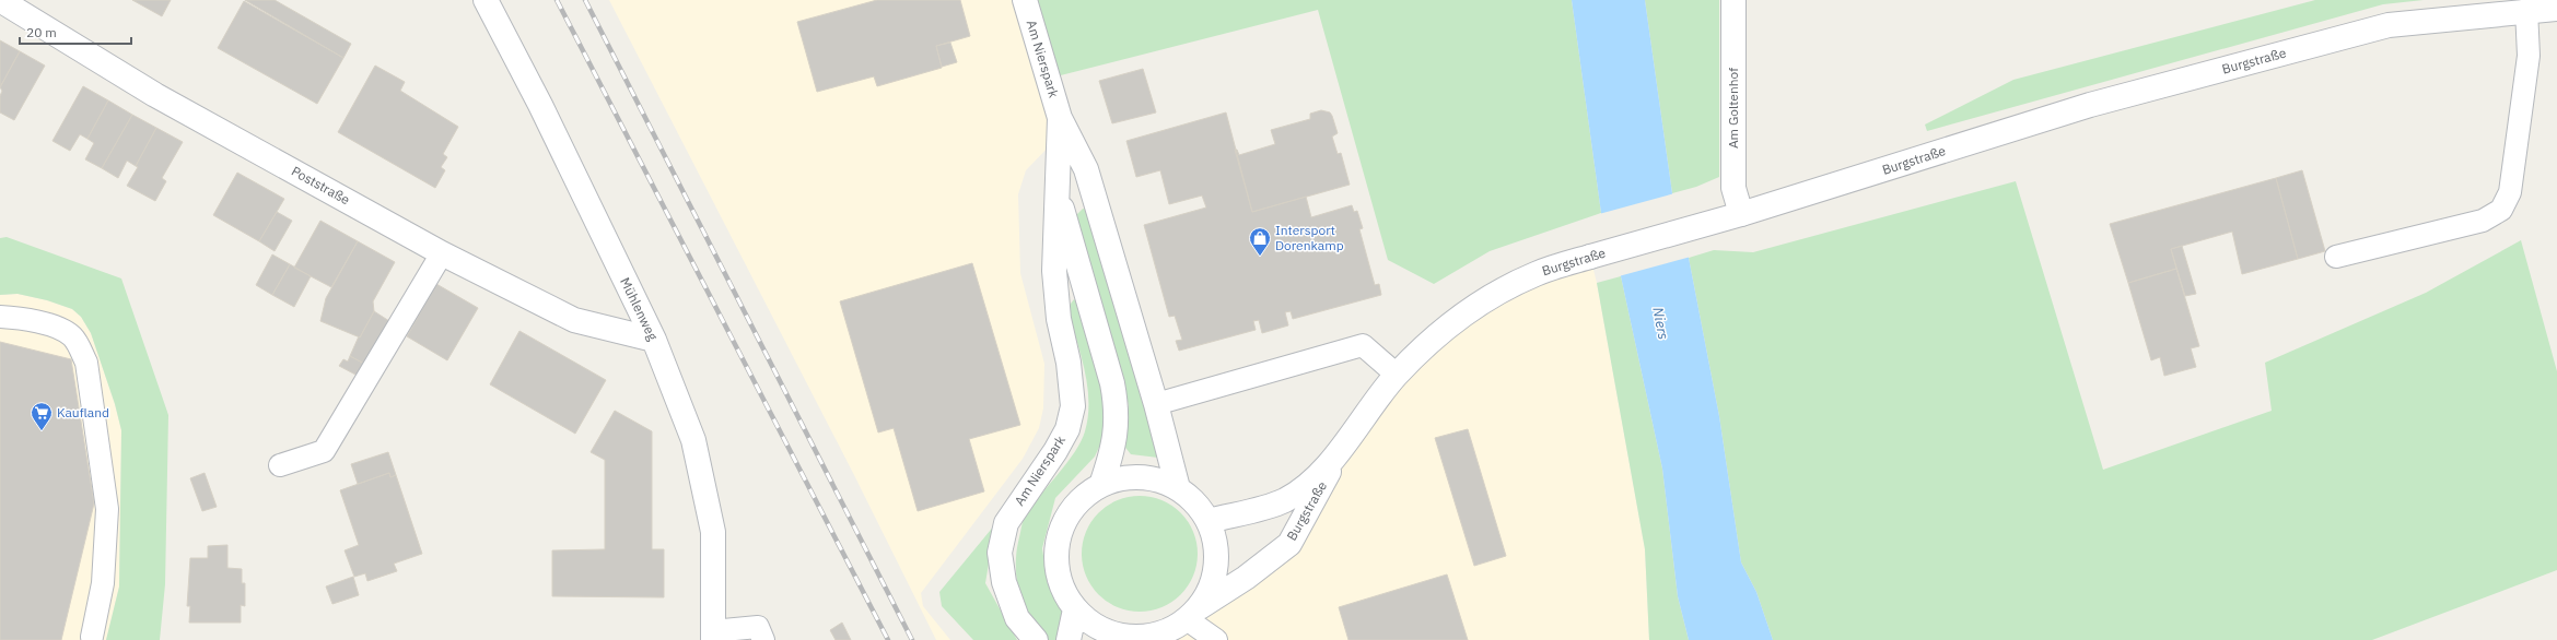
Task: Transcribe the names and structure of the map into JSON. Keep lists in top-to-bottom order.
{
  "streets": {
    "street": [
      "Am Nierspark",
      "Burgstraße",
      "Am Goltenhof",
      "Poststraße",
      "Mühlenweg"
    ]
  },
  "crossings": [
    ["Am Nierspark", "Burgstraße"],
    ["Burgstraße", "Am Goltenhof"],
    ["Poststraße", "Mühlenweg"]
  ],
  "water": ["Niers"],
  "places": {
    "shop": ["Intersport Dorenkamp"],
    "supermarket": ["Kaufland"]
  },
  "scale_bar": "20 m"
}
